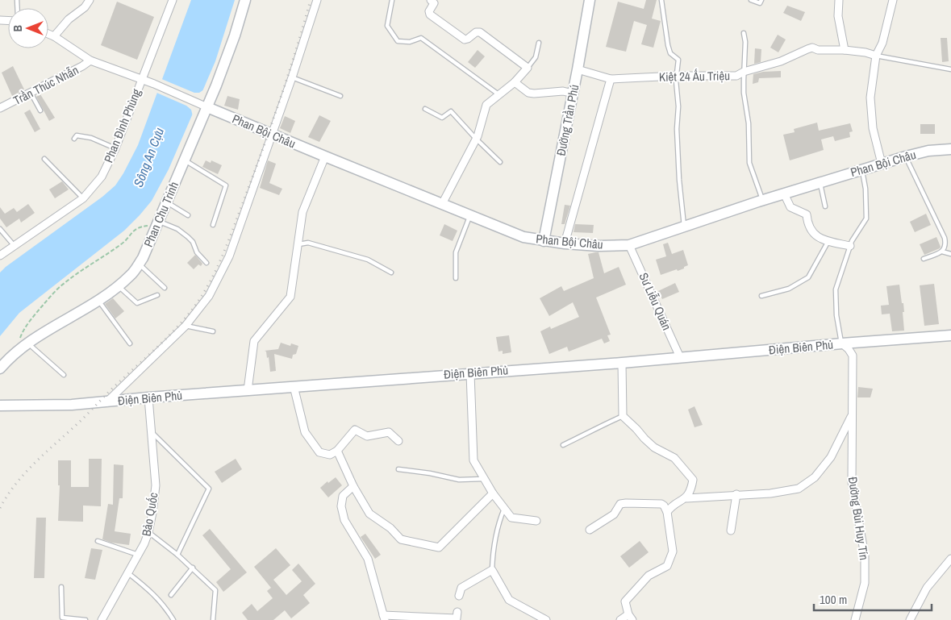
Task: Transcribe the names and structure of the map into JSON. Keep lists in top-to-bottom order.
{
  "streets": {
    "street": [
      "Kiệt 24 Ấu Triệu",
      "Trần Thúc Nhẫn",
      "Đường Trần Phú",
      "Phan Đình Phùng",
      "Phan Bội Châu",
      "Phan Chu Trinh",
      "Sư Liễu Quán",
      "Điện Biên Phủ",
      "Bảo Quốc",
      "Đường Bùi Huy Tín"
    ]
  },
  "crossings": [
    ["Kiệt 24 Ấu Triệu", "Đường Trần Phú"],
    ["Đường Trần Phú", "Phan Bội Châu"],
    ["Phan Bội Châu", "Phan Chu Trinh"],
    ["Phan Bội Châu", "Sư Liễu Quán"],
    ["Sư Liễu Quán", "Điện Biên Phủ"],
    ["Điện Biên Phủ", "Bảo Quốc"],
    ["Điện Biên Phủ", "Đường Bùi Huy Tín"]
  ],
  "water": ["Sông An Cựu"],
  "scale_bar": "100 m",
  "north": "left"
}
